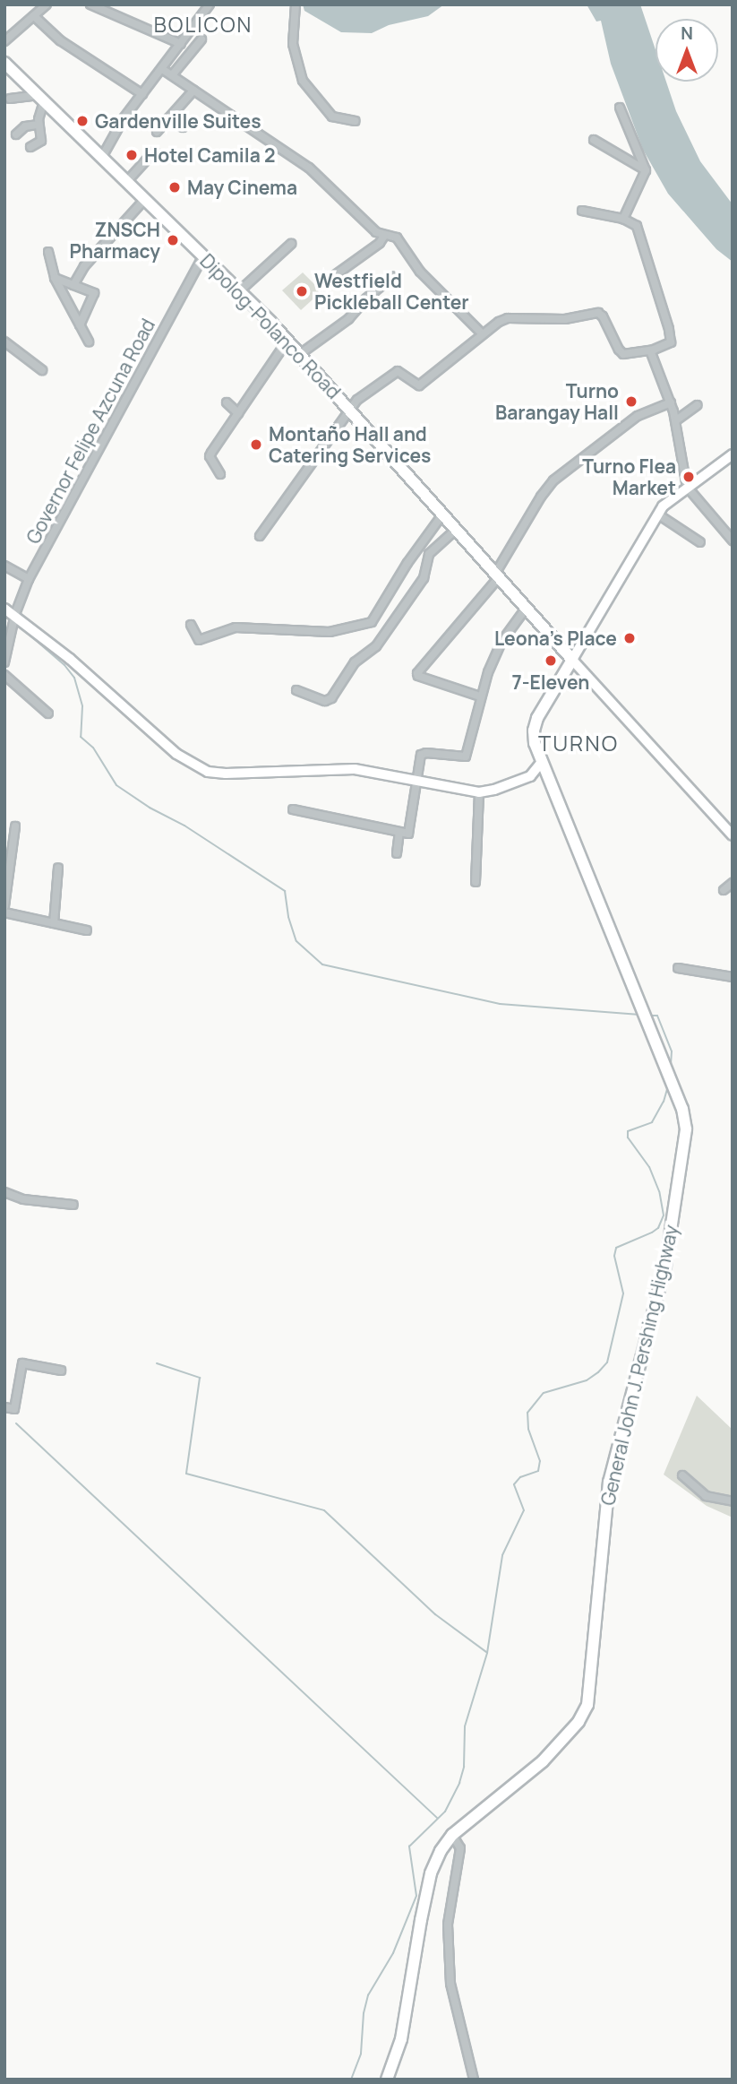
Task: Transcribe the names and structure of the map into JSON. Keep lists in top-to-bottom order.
{
  "streets": {
    "highway": ["Dipolog-Polanco Road", "General John J. Pershing Highway"],
    "street": ["Governor Felipe Azcuna Road"]
  },
  "crossings": [
    ["Dipolog-Polanco Road", "Governor Felipe Azcuna Road"],
    ["Dipolog-Polanco Road", "General John J. Pershing Highway"]
  ],
  "districts": ["BOLICON", "TURNO"],
  "places": [
    "Gardenville Suites",
    "Hotel Camila 2",
    "May Cinema",
    "ZNSCH Pharmacy",
    "Westfield Pickleball Center",
    "Turno Barangay Hall",
    "Montaño Hall and Catering Services",
    "Turno Flea Market",
    "Leona's Place",
    "7-Eleven"
  ],
  "north": "top"
}
